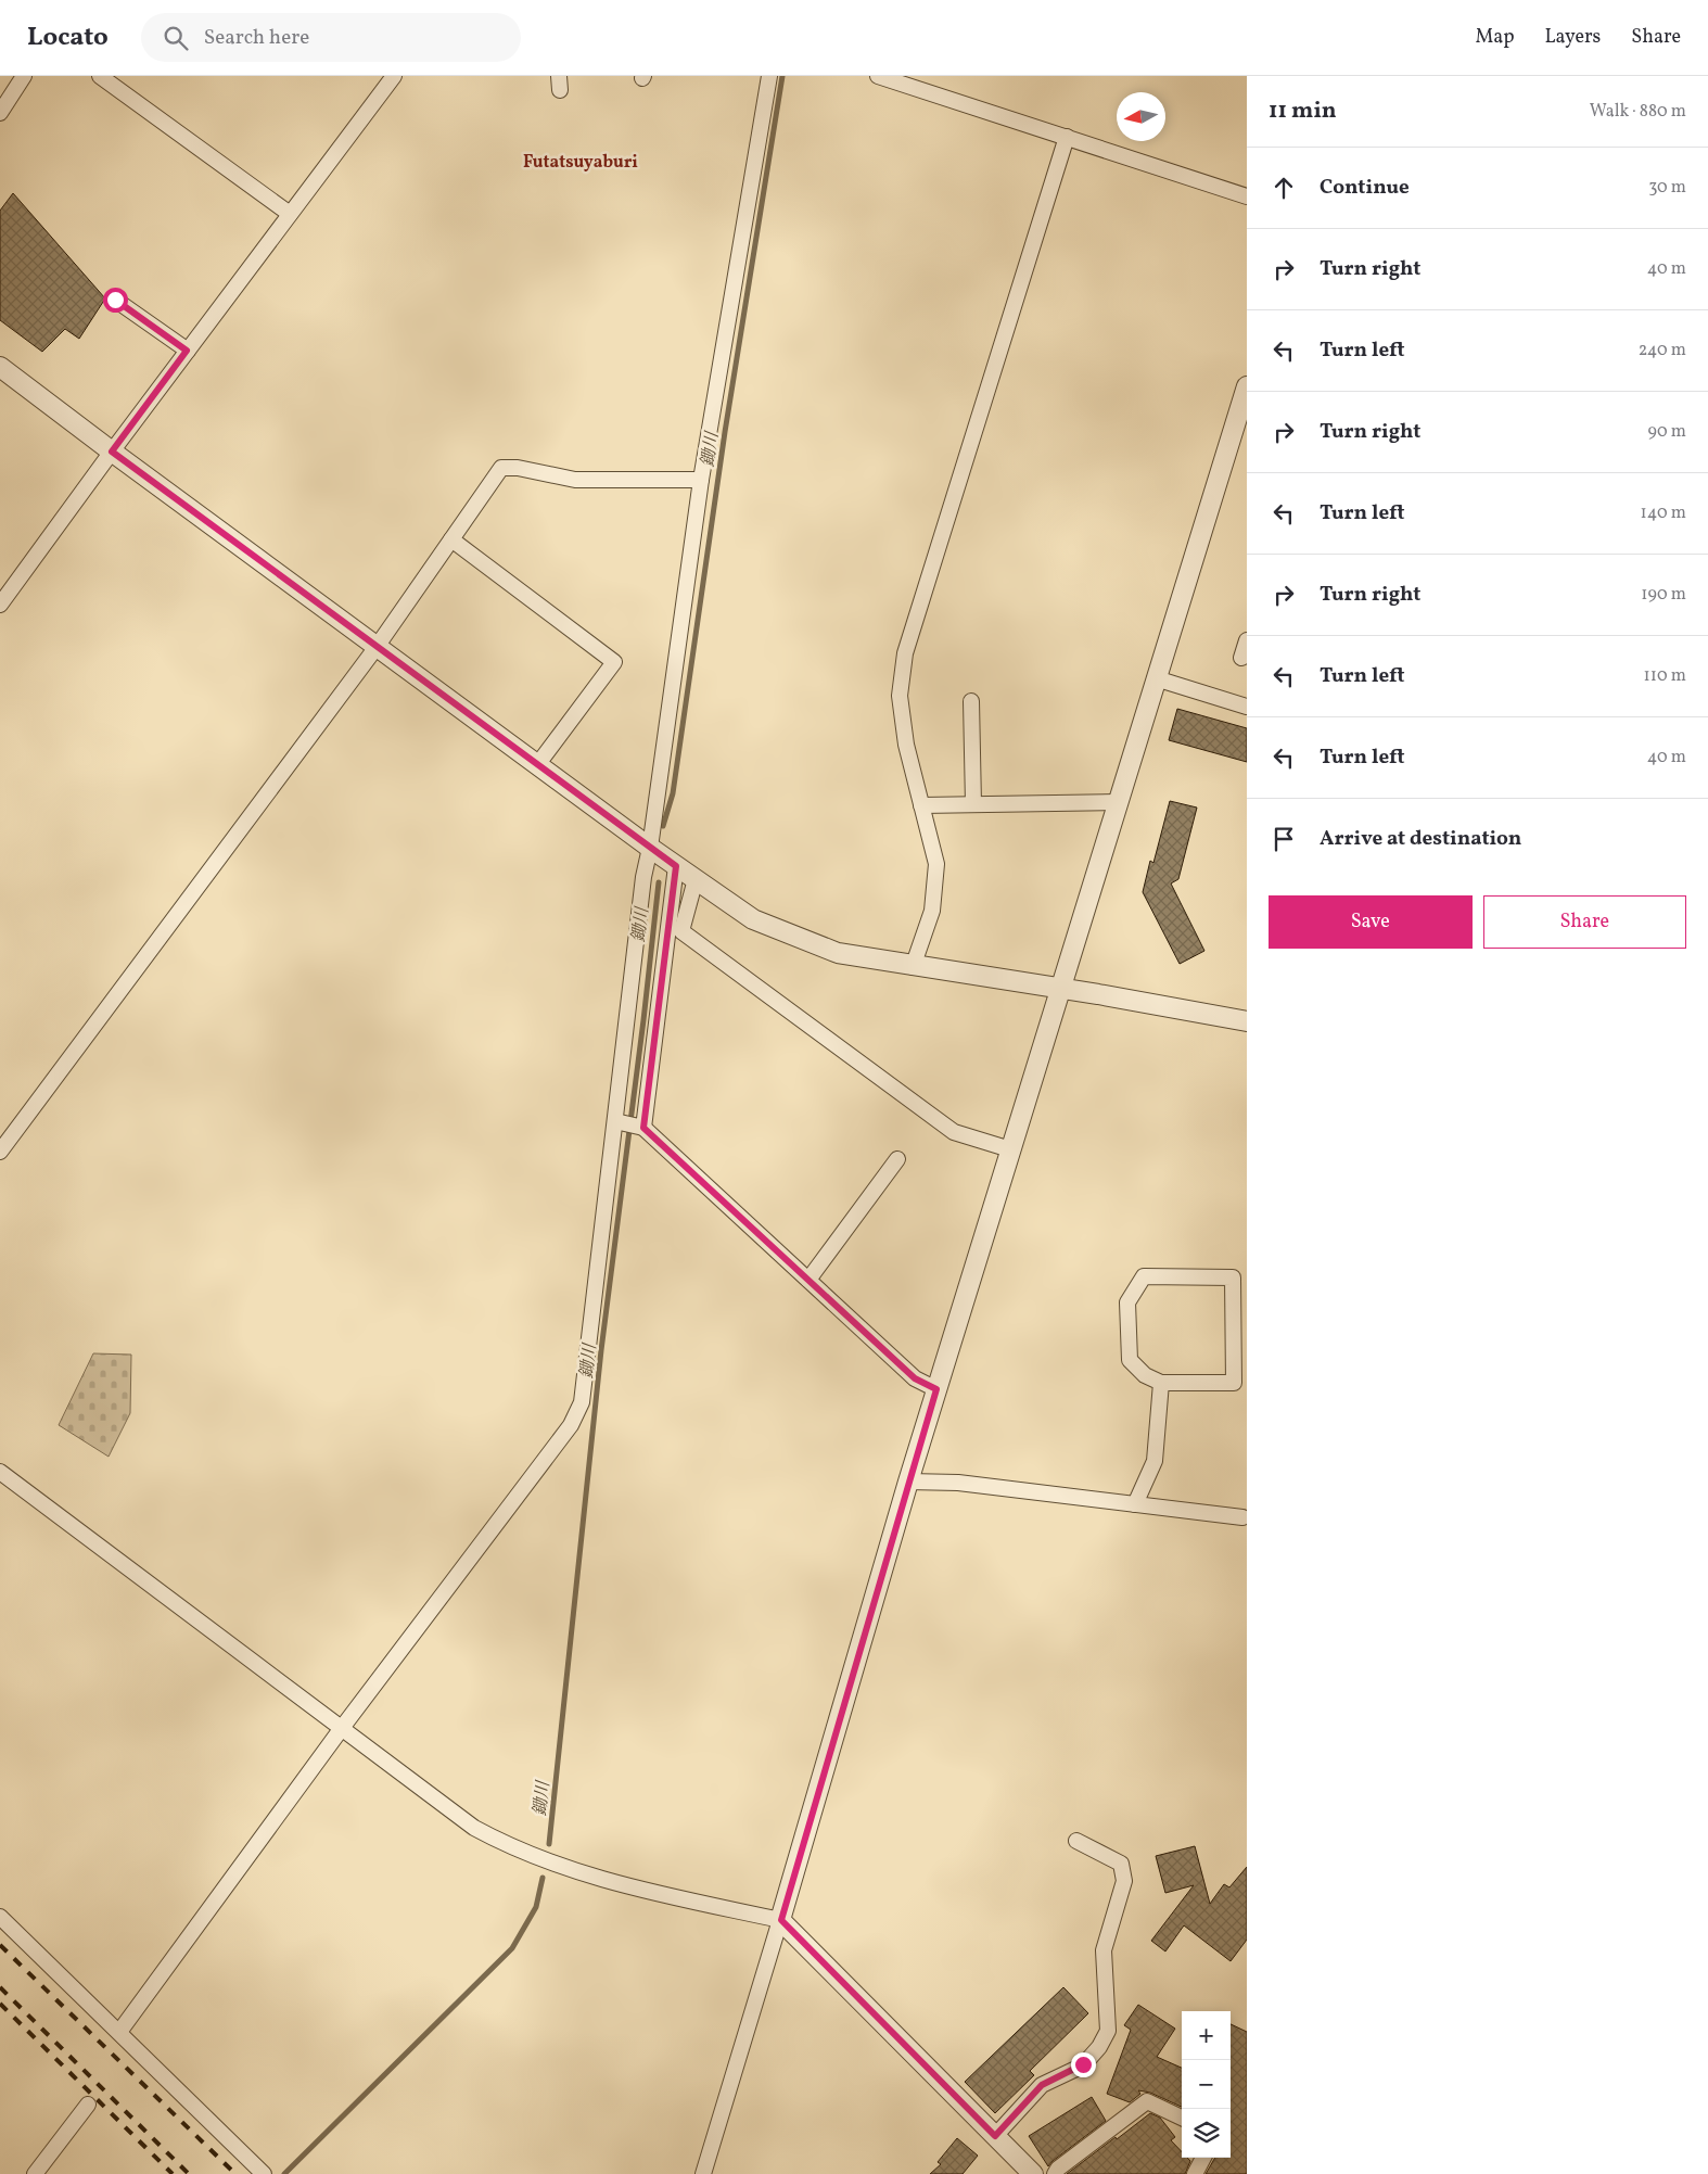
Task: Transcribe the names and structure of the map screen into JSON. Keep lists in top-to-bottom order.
{
  "districts": ["Futatsuyaburi"],
  "water": ["鋤川"],
  "north": "left",
  "page": {
    "header": "Locato",
    "search": "Search here",
    "nav": ["Map", "Layers", "Share"],
    "heading": ["11 min", "Walk · 880 m"],
    "list": [
      ["Continue", "30 m"],
      ["Turn right", "40 m"],
      ["Turn left", "240 m"],
      ["Turn right", "90 m"],
      ["Turn left", "140 m"],
      ["Turn right", "190 m"],
      ["Turn left", "110 m"],
      ["Turn left", "40 m"],
      "Arrive at destination"
    ],
    "buttons": ["Save", "Share"],
    "map_buttons": ["+", "−"]
  }
}
